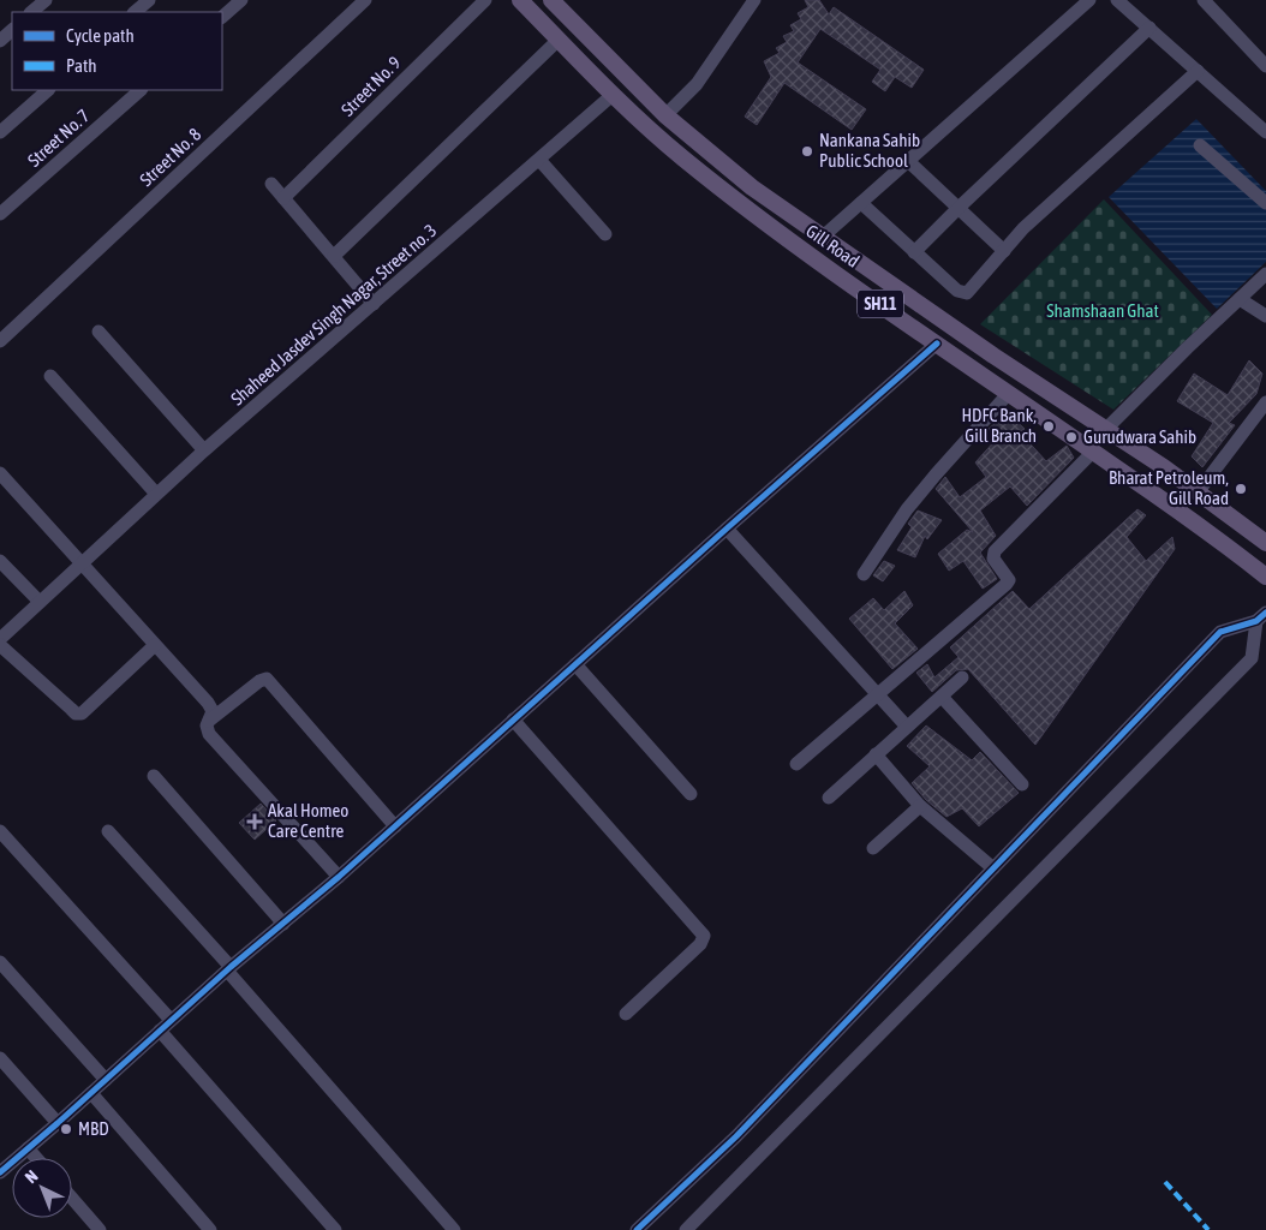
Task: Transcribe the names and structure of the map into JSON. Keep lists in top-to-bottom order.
{
  "streets": {
    "main road": ["Gill Road", "SH11"],
    "street": [
      "Street No. 9",
      "Street No. 7",
      "Street No. 8",
      "Shaheed Jasdev Singh Nagar, Street no. 3"
    ]
  },
  "crossings": [
    ["Gill Road", "Shaheed Jasdev Singh Nagar, Street no. 3"]
  ],
  "parks": ["Shamshaan Ghat"],
  "places": {
    "other": [
      "Nankana Sahib Public School",
      "HDFC Bank, Gill Branch",
      "Gurudwara Sahib",
      "Bharat Petroleum, Gill Road",
      "MBD"
    ],
    "health": ["Akal Homeo Care Centre"]
  },
  "legend": ["Cycle path", "Path"],
  "north": "top left"
}
